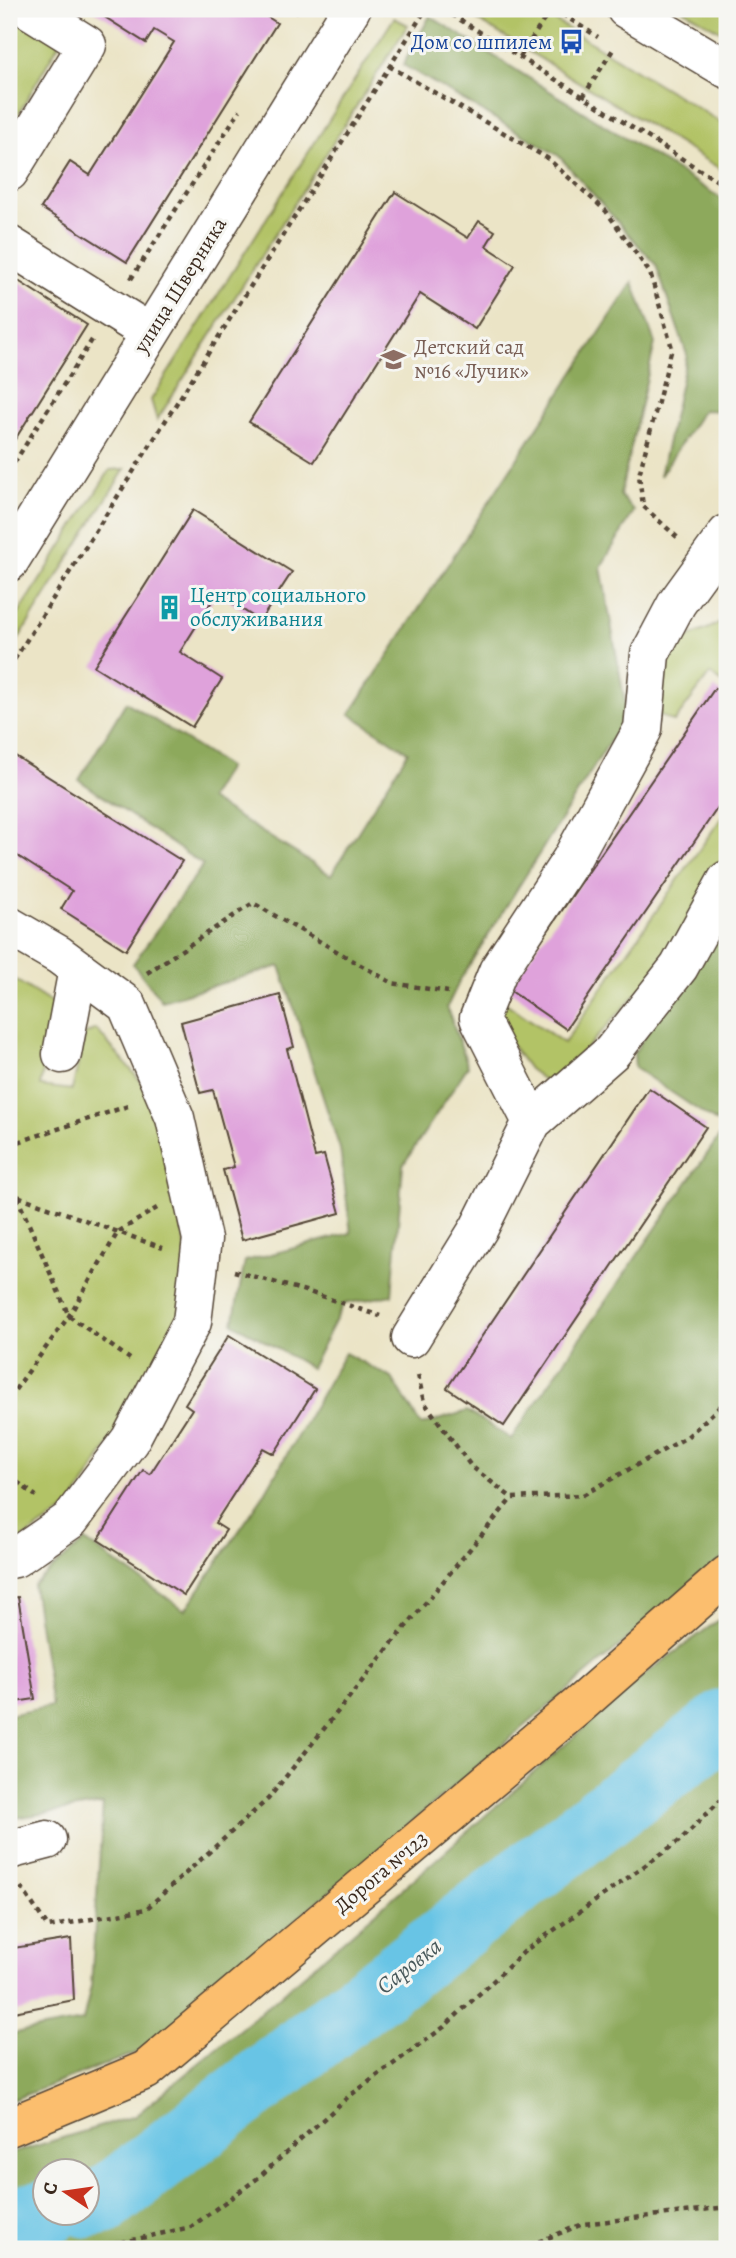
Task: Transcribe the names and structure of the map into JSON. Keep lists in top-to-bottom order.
{
  "streets": {
    "main road": ["Дорога №123"],
    "street": ["улица Шверника"]
  },
  "water": ["Саровка"],
  "places": {
    "bus stop": ["Дом со шпилем"],
    "school or university": ["Детский сад №16 «Лучик»"],
    "building": ["Центр социального обслуживания"]
  },
  "north": "left"
}
